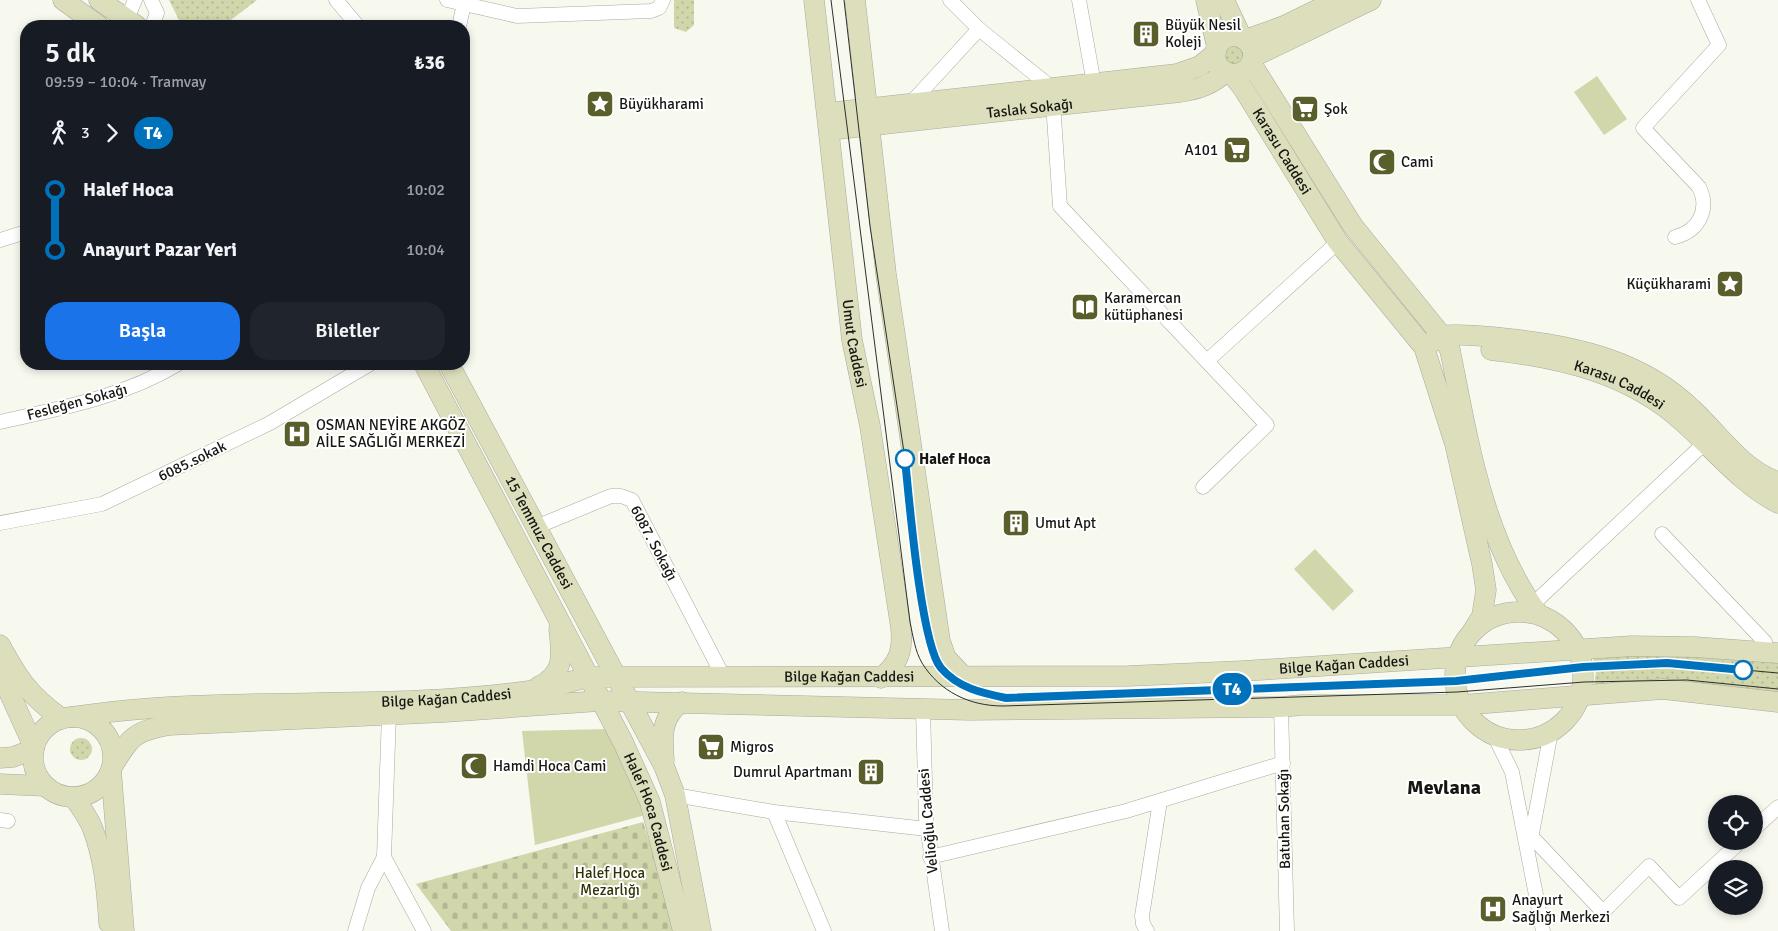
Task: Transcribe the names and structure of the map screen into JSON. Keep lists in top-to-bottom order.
{
  "streets": {
    "street": [
      "Taslak Sokağı",
      "Karasu Caddesi",
      "Umut Caddesi",
      "Fesleğen Sokağı",
      "6085.sokak",
      "15 Temmuz Caddesi",
      "6087. Sokağı",
      "Bilge Kağan Caddesi",
      "Halef Hoca Caddesi",
      "Batuhan Sokağı",
      "Velioğlu Caddesi"
    ]
  },
  "crossings": [
    ["Taslak Sokağı", "Karasu Caddesi"],
    ["Taslak Sokağı", "Umut Caddesi"],
    ["Umut Caddesi", "Bilge Kağan Caddesi"],
    ["15 Temmuz Caddesi", "6087. Sokağı"],
    ["15 Temmuz Caddesi", "Bilge Kağan Caddesi"],
    ["15 Temmuz Caddesi", "Halef Hoca Caddesi"],
    ["6087. Sokağı", "Bilge Kağan Caddesi"],
    ["Bilge Kağan Caddesi", "Halef Hoca Caddesi"],
    ["Bilge Kağan Caddesi", "Batuhan Sokağı"],
    ["Bilge Kağan Caddesi", "Velioğlu Caddesi"]
  ],
  "districts": ["Mevlana"],
  "parks": ["Halef Hoca Mezarlığı"],
  "places": {
    "building": ["Büyük Nesil Koleji", "Umut Apt", "Dumrul Apartmanı"],
    "place": ["Büyükharami", "Küçükharami"],
    "supermarket": ["Şok", "A101", "Migros"],
    "mosque": ["Cami", "Hamdi Hoca Cami"],
    "library": ["Karamercan kütüphanesi"],
    "hospital": ["OSMAN NEYİRE AKGÖZ AİLE SAĞLIĞI MERKEZİ", "Anayurt Sağlığı Merkezi"],
    "other": ["Halef Hoca"]
  },
  "lines": ["tram line T4"],
  "page": {
    "on_map": "T4",
    "heading": ["5 dk", "09:59 – 10:04 · Tramvay", "₺36"],
    "legs": ["3", "T4"],
    "list": [
      {
        "name": "Halef Hoca",
        "value": "10:02"
      },
      {
        "name": "Anayurt Pazar Yeri",
        "value": "10:04"
      }
    ],
    "buttons": ["Başla", "Biletler"]
  }
}
